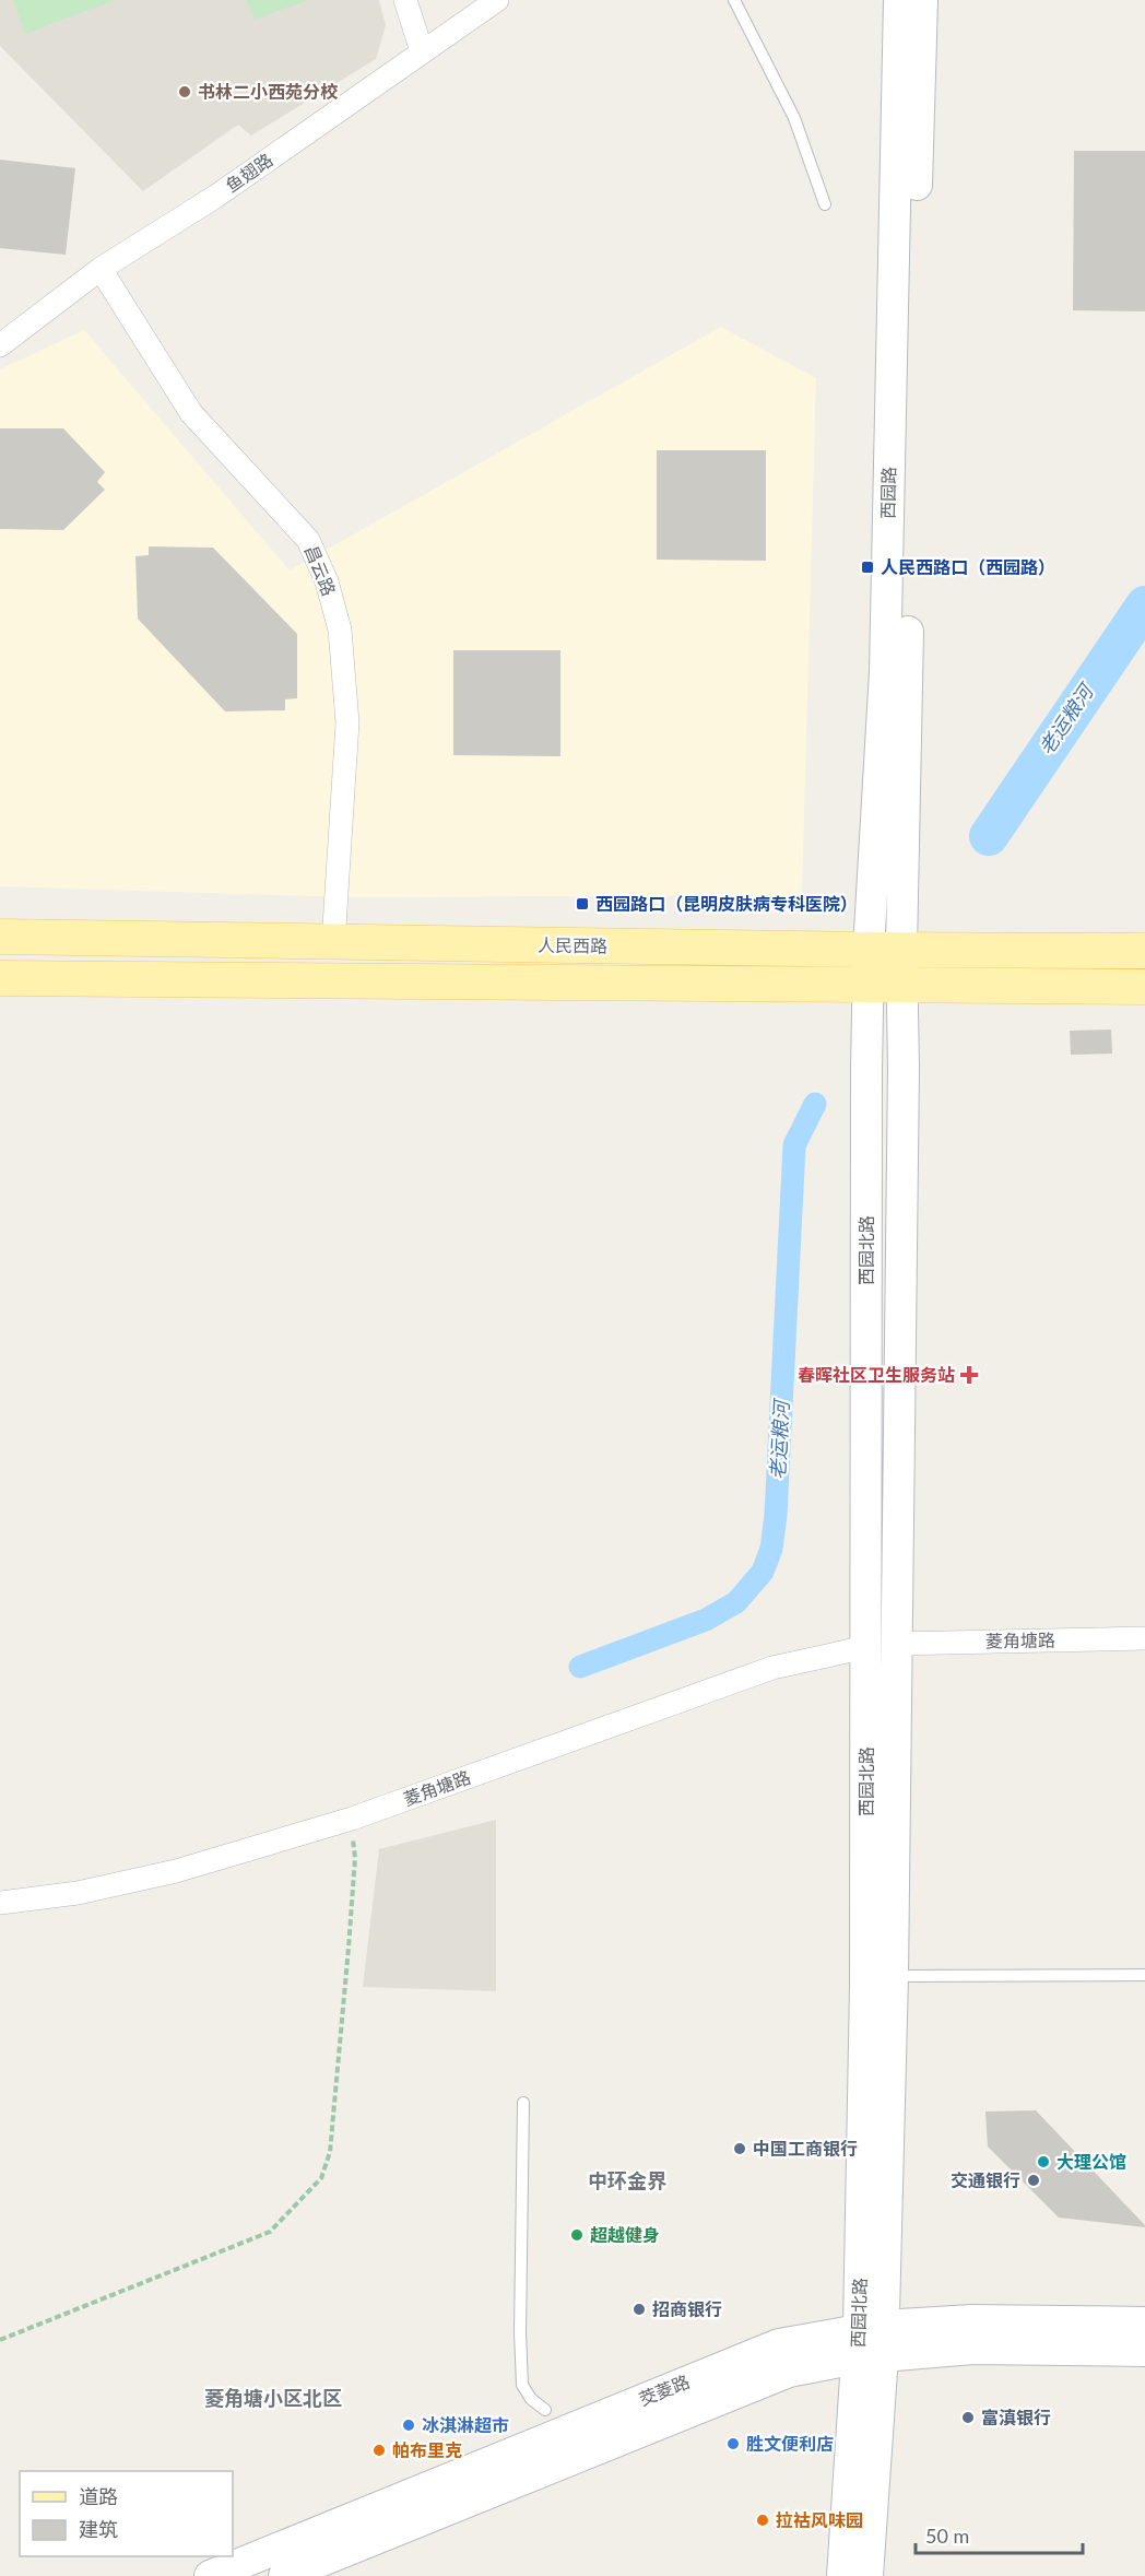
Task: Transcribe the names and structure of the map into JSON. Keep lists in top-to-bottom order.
{
  "streets": {
    "main road": [
      "西园路",
      "人民西路",
      "西园北路",
      "茭菱路"
    ],
    "street": ["鱼翅路", "昌云路", "菱角塘路"]
  },
  "crossings": [
    ["鱼翅路", "昌云路"],
    ["西园路", "人民西路"],
    ["西园路", "西园北路"],
    ["昌云路", "人民西路"],
    ["人民西路", "西园北路"],
    ["西园北路", "菱角塘路"],
    ["西园北路", "茭菱路"]
  ],
  "districts": ["中环金界", "菱角塘小区北区"],
  "water": ["老运粮河"],
  "places": {
    "other": [
      "书林二小西苑分校",
      "中国工商银行",
      "大理公馆",
      "交通银行",
      "超越健身",
      "招商银行",
      "富滇银行",
      "冰淇淋超市",
      "胜文便利店",
      "帕布里克",
      "拉祜风味园"
    ],
    "transit": ["人民西路口（西园路）", "西园路口（昆明皮肤病专科医院）"],
    "health": ["春晖社区卫生服务站"]
  },
  "legend": ["道路", "建筑"],
  "scale_bar": "50 m"
}
